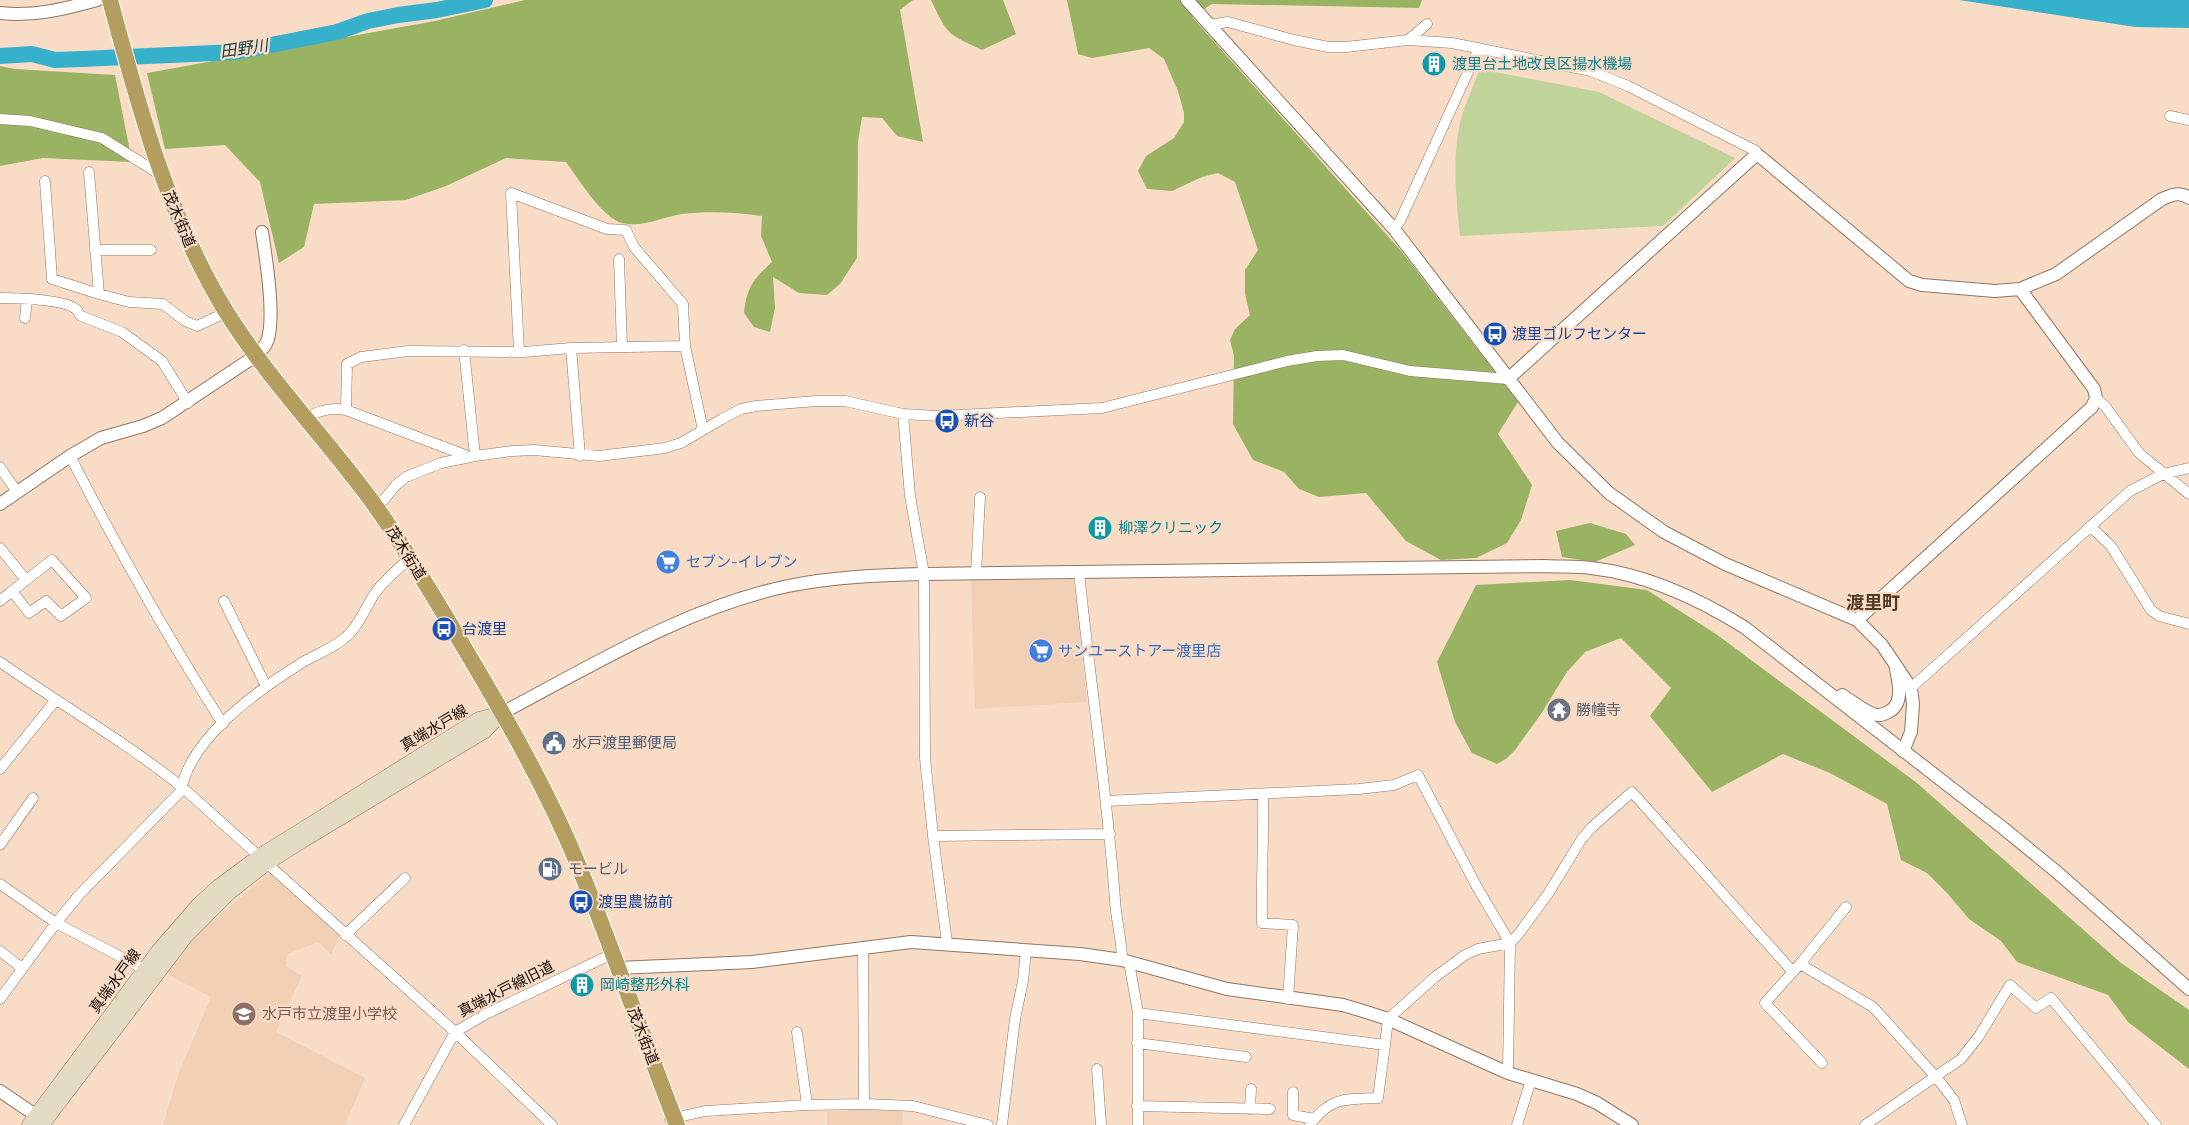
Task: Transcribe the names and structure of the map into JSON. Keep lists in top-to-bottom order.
{
  "streets": {
    "highway": ["茂木街道"],
    "main road": ["真端水戸線"],
    "street": ["真端水戸線旧道"]
  },
  "crossings": [
    ["茂木街道", "真端水戸線"],
    ["茂木街道", "真端水戸線旧道"]
  ],
  "districts": ["渡里町"],
  "water": ["田野川"],
  "places": {
    "building": ["渡里台土地改良区揚水機場", "柳澤クリニック", "岡崎整形外科"],
    "bus stop": [
      "渡里ゴルフセンター",
      "新谷",
      "台渡里",
      "渡里農協前"
    ],
    "supermarket": ["セブン-イレブン", "サンユーストアー渡里店"],
    "temple": ["勝幢寺"],
    "public building": ["水戸渡里郵便局"],
    "fuel station": ["モービル"],
    "school or university": ["水戸市立渡里小学校"]
  }
}
